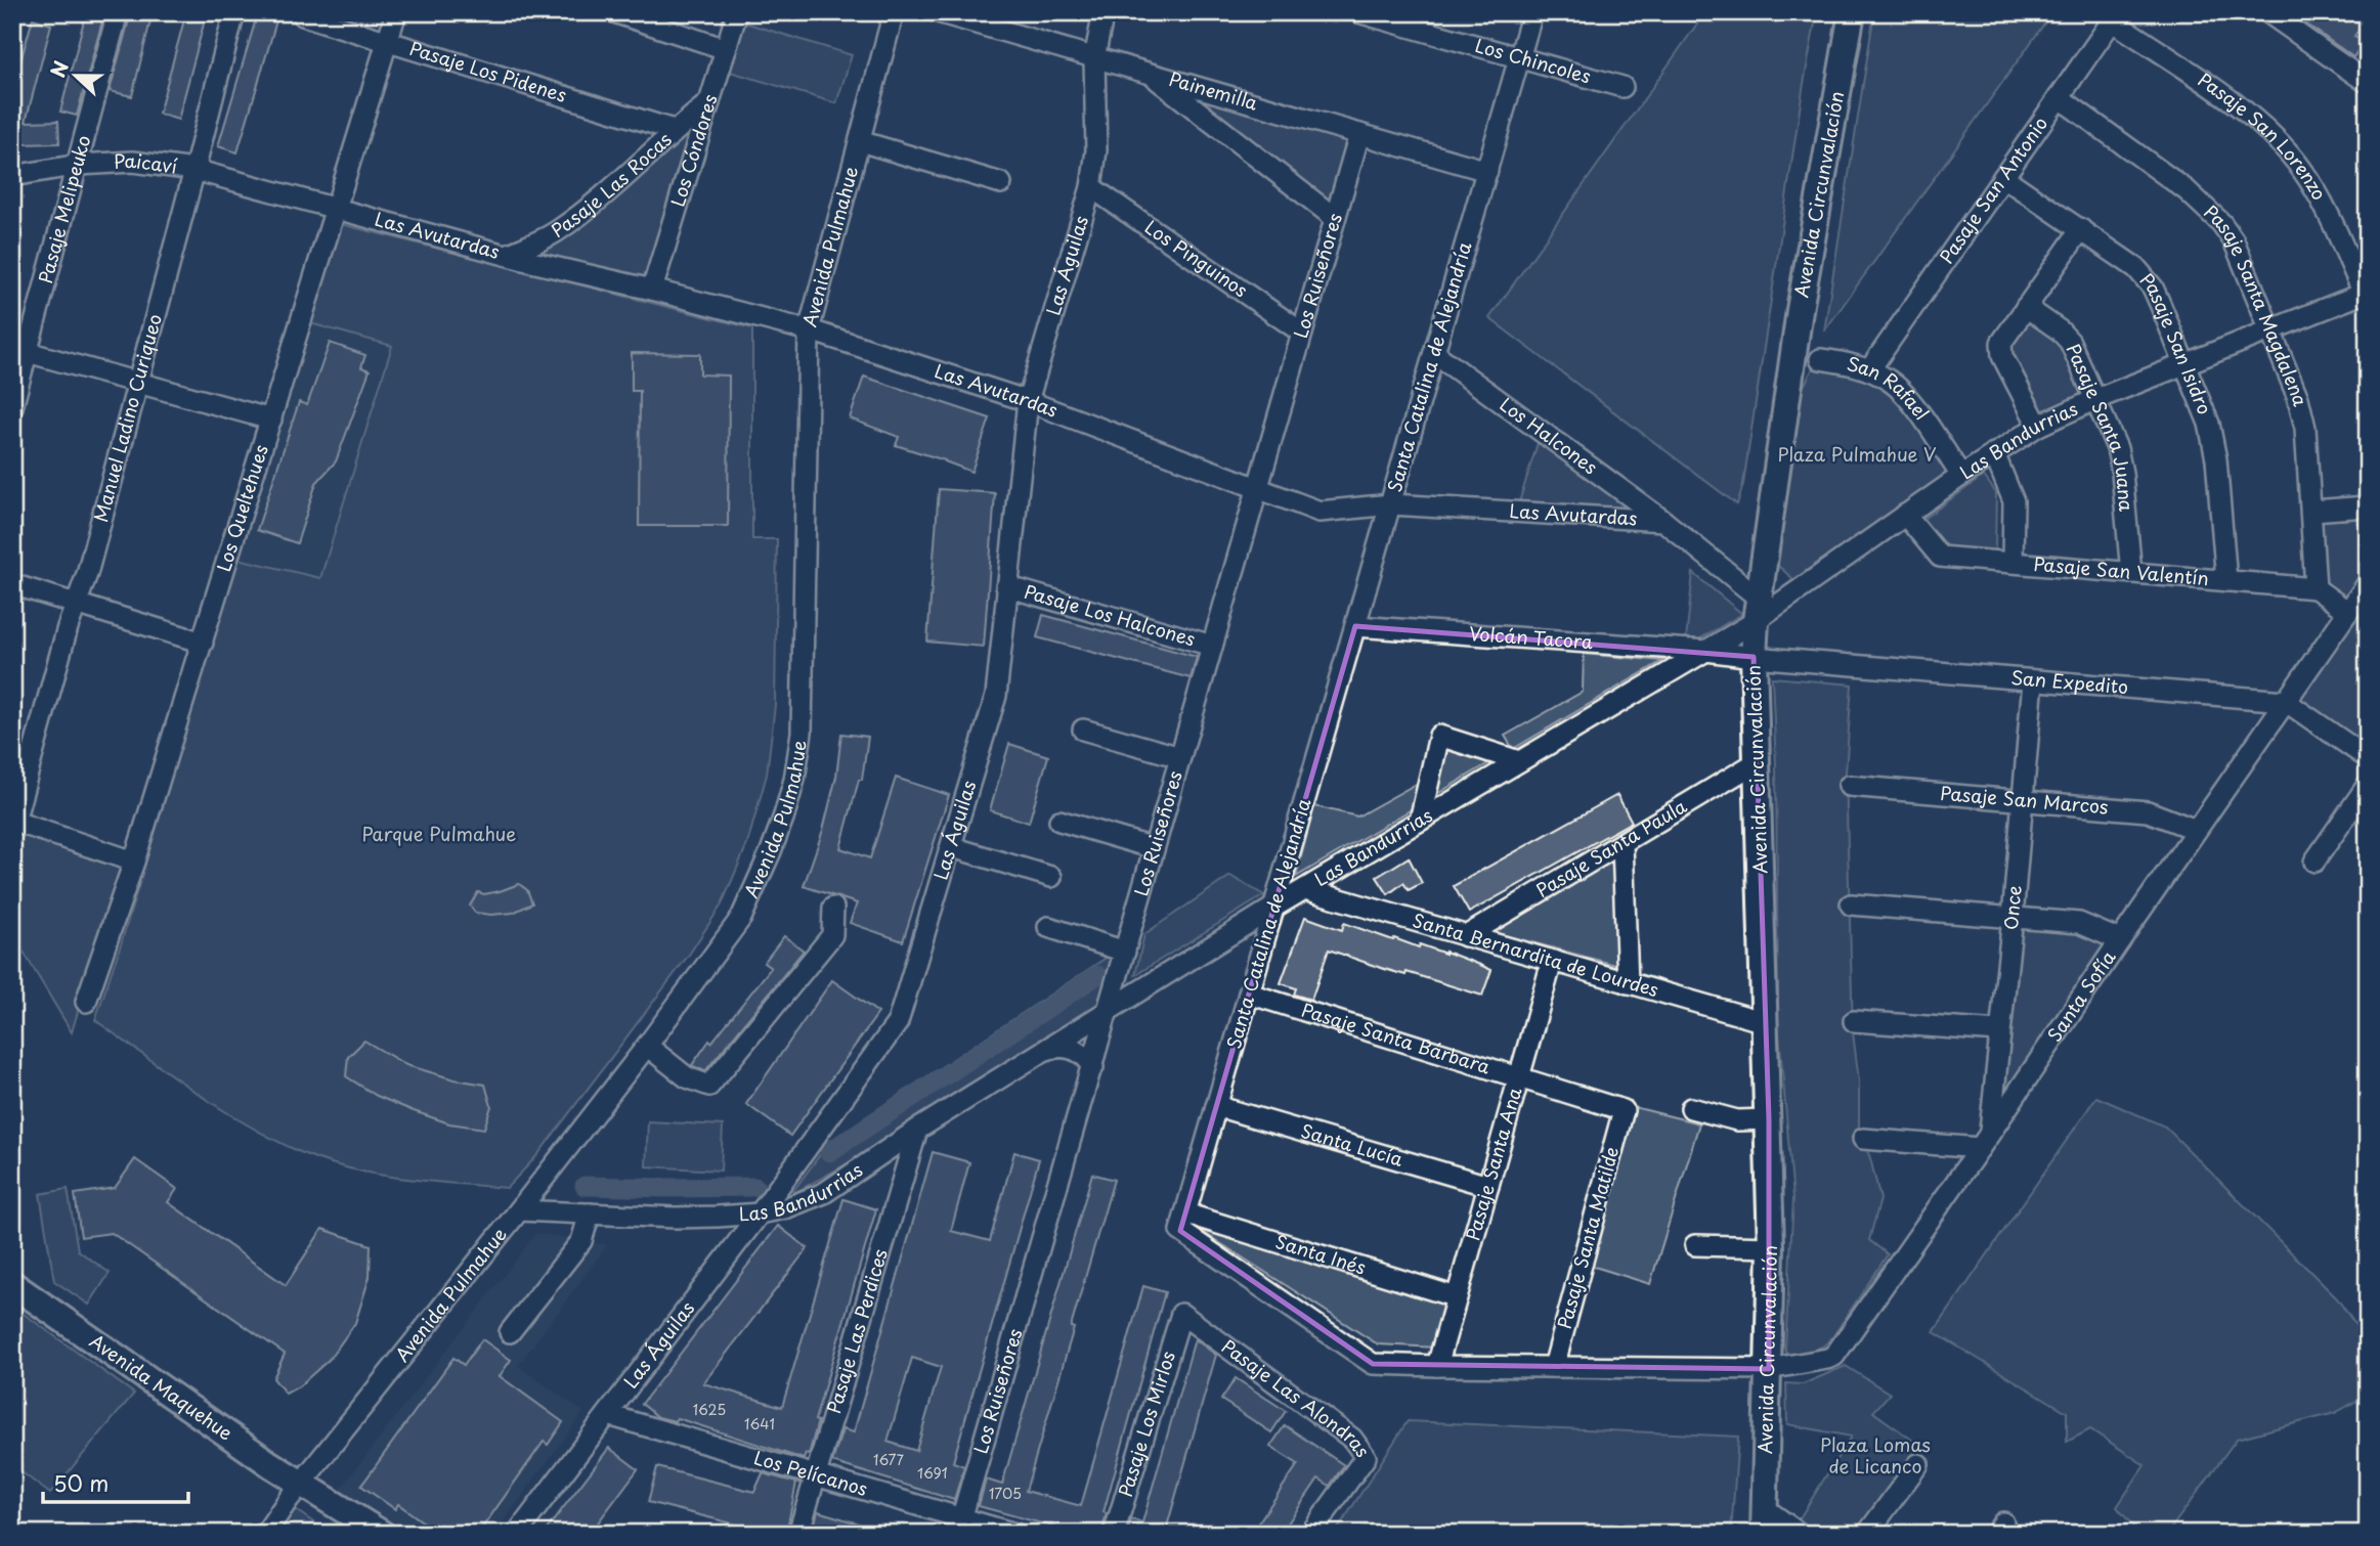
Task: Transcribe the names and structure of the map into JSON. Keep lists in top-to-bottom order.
{
  "streets": {
    "main road": ["Avenida Circunvalación", "Avenida Maquehue"],
    "street": [
      "Los Chincoles",
      "Pasaje Los Pidenes",
      "Painemilla",
      "Pasaje San Lorenzo",
      "Los Cóndores",
      "Paicaví",
      "Pasaje Las Rocas",
      "Pasaje San Antonio",
      "Pasaje Melipeuko",
      "Las Avutardas",
      "Avenida Pulmahue",
      "Los Pinguinos",
      "Las Águilas",
      "Los Ruiseñores",
      "Pasaje Santa Magdalena",
      "Pasaje San Isidro",
      "Santa Catalina de Alejandría",
      "San Rafael",
      "Manuel Ladino Curiqueo",
      "Pasaje Santa Juana",
      "Los Halcones",
      "Las Bandurrias",
      "Los Queltehues",
      "Pasaje San Valentín",
      "Pasaje Los Halcones",
      "Volcán Tacora",
      "San Expedito",
      "Pasaje San Marcos",
      "Pasaje Santa Paula",
      "Once",
      "Santa Bernardita de Lourdes",
      "Santa Sofía",
      "Pasaje Santa Bárbara",
      "Santa Lucía",
      "Pasaje Santa Ana",
      "Pasaje Santa Matilde",
      "Santa Inés",
      "Pasaje Las Perdices",
      "Pasaje Las Alondras",
      "Pasaje Los Mirlos",
      "Los Pelícanos"
    ]
  },
  "crossings": [
    ["Los Chincoles", "Santa Catalina de Alejandría"],
    ["Pasaje Los Pidenes", "Pasaje Las Rocas"],
    ["Pasaje Los Pidenes", "Los Queltehues"],
    ["Painemilla", "Las Águilas"],
    ["Painemilla", "Los Ruiseñores"],
    ["Painemilla", "Santa Catalina de Alejandría"],
    ["Pasaje San Lorenzo", "Pasaje San Antonio"],
    ["Pasaje San Lorenzo", "Las Bandurrias"],
    ["Los Cóndores", "Pasaje Las Rocas"],
    ["Los Cóndores", "Las Avutardas"],
    ["Paicaví", "Pasaje Melipeuko"],
    ["Paicaví", "Las Avutardas"],
    ["Paicaví", "Manuel Ladino Curiqueo"],
    ["Pasaje Las Rocas", "Las Avutardas"],
    ["Pasaje San Antonio", "Pasaje Santa Magdalena"],
    ["Pasaje San Antonio", "Pasaje San Isidro"],
    ["Pasaje San Antonio", "San Rafael"],
    ["Avenida Circunvalación", "Las Avutardas"],
    ["Avenida Circunvalación", "Las Bandurrias"],
    ["Avenida Circunvalación", "San Expedito"],
    ["Avenida Circunvalación", "Pasaje Santa Paula"],
    ["Avenida Circunvalación", "Santa Bernardita de Lourdes"],
    ["Avenida Circunvalación", "Santa Sofía"],
    ["Las Avutardas", "Avenida Pulmahue"],
    ["Las Avutardas", "Las Águilas"],
    ["Las Avutardas", "Los Ruiseñores"],
    ["Las Avutardas", "Santa Catalina de Alejandría"],
    ["Las Avutardas", "Manuel Ladino Curiqueo"],
    ["Las Avutardas", "Los Halcones"],
    ["Las Avutardas", "Las Bandurrias"],
    ["Las Avutardas", "Los Queltehues"],
    ["Avenida Pulmahue", "Las Bandurrias"],
    ["Avenida Pulmahue", "Avenida Maquehue"],
    ["Los Pinguinos", "Las Águilas"],
    ["Los Pinguinos", "Los Ruiseñores"],
    ["Las Águilas", "Las Bandurrias"],
    ["Las Águilas", "Pasaje Los Halcones"],
    ["Las Águilas", "Los Pelícanos"],
    ["Los Ruiseñores", "Las Bandurrias"],
    ["Los Ruiseñores", "Pasaje Los Halcones"],
    ["Los Ruiseñores", "Los Pelícanos"],
    ["Pasaje Santa Magdalena", "Las Bandurrias"],
    ["Pasaje Santa Magdalena", "Pasaje San Valentín"],
    ["Pasaje San Isidro", "Las Bandurrias"],
    ["Pasaje San Isidro", "Pasaje San Valentín"],
    ["Santa Catalina de Alejandría", "Los Halcones"],
    ["Santa Catalina de Alejandría", "Las Bandurrias"],
    ["Santa Catalina de Alejandría", "Volcán Tacora"],
    ["Santa Catalina de Alejandría", "Pasaje Santa Bárbara"],
    ["Santa Catalina de Alejandría", "Santa Lucía"],
    ["Santa Catalina de Alejandría", "Santa Inés"],
    ["San Rafael", "Las Bandurrias"],
    ["Pasaje Santa Juana", "Las Bandurrias"],
    ["Pasaje Santa Juana", "Pasaje San Valentín"],
    ["Las Bandurrias", "Pasaje San Valentín"],
    ["Las Bandurrias", "Volcán Tacora"],
    ["Las Bandurrias", "Santa Bernardita de Lourdes"],
    ["Las Bandurrias", "Pasaje Las Perdices"],
    ["San Expedito", "Once"],
    ["San Expedito", "Santa Sofía"],
    ["Pasaje San Marcos", "Once"],
    ["Pasaje San Marcos", "Santa Sofía"],
    ["Pasaje Santa Paula", "Santa Bernardita de Lourdes"],
    ["Once", "Santa Sofía"],
    ["Santa Bernardita de Lourdes", "Pasaje Santa Ana"],
    ["Pasaje Santa Bárbara", "Pasaje Santa Ana"],
    ["Pasaje Santa Bárbara", "Pasaje Santa Matilde"],
    ["Santa Lucía", "Pasaje Santa Ana"],
    ["Pasaje Santa Ana", "Santa Inés"],
    ["Pasaje Las Perdices", "Los Pelícanos"],
    ["Pasaje Las Alondras", "Pasaje Los Mirlos"]
  ],
  "parks": ["Plaza Pulmahue V", "Parque Pulmahue", "Plaza Lomas de Licanco"],
  "house_numbers": [
    "1625",
    "1641",
    "1677",
    "1691",
    "1705"
  ],
  "scale_bar": "50 m",
  "north": "left"
}
